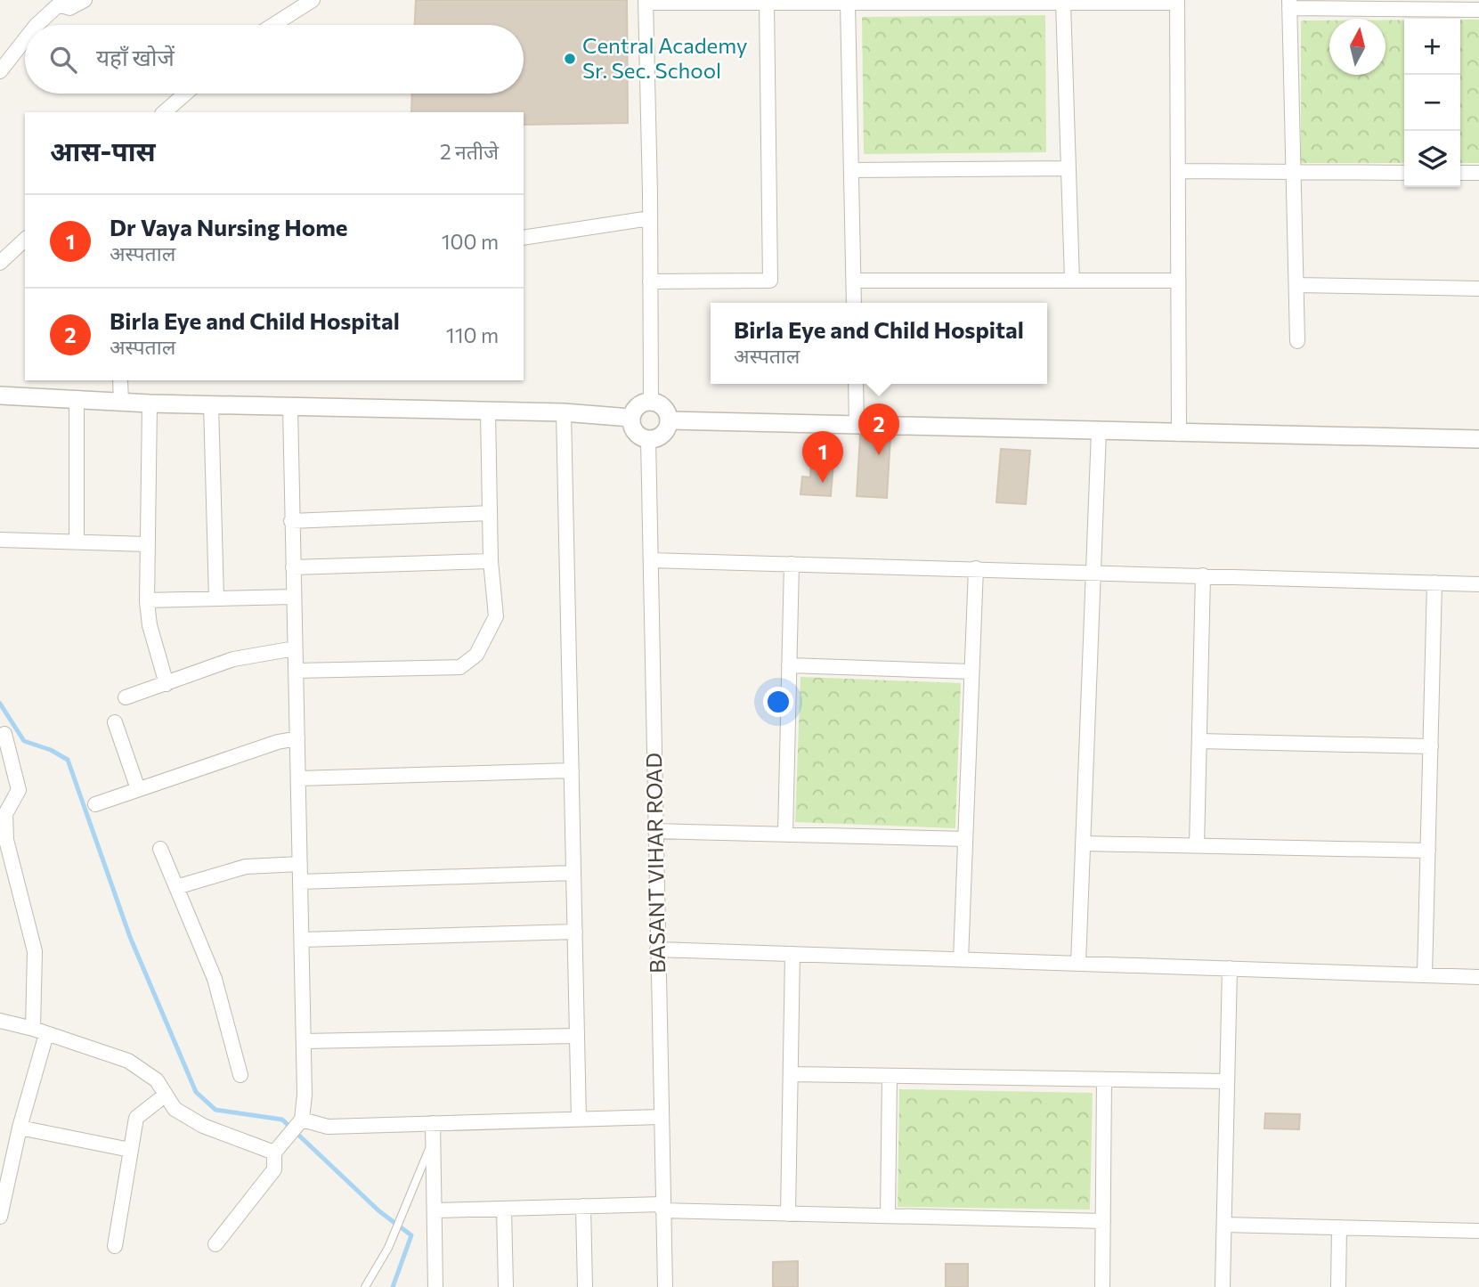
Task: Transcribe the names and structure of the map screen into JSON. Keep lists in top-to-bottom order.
{
  "streets": {
    "street": ["BASANT VIHAR ROAD"]
  },
  "places": ["Central Academy Sr. Sec. School"],
  "north": "top",
  "page": {
    "map_buttons": ["+", "−"],
    "search": "यहाँ खोजें",
    "heading": ["आस-पास", "2 नतीजे"],
    "list": [
      {
        "mark": "1",
        "name": "Dr Vaya Nursing Home",
        "note": "अस्पताल",
        "value": "100 m"
      },
      {
        "mark": "2",
        "name": "Birla Eye and Child Hospital",
        "note": "अस्पताल",
        "value": "110 m"
      }
    ],
    "popup": ["Birla Eye and Child Hospital", "अस्पताल"],
    "pins": ["2", "1"]
  }
}
